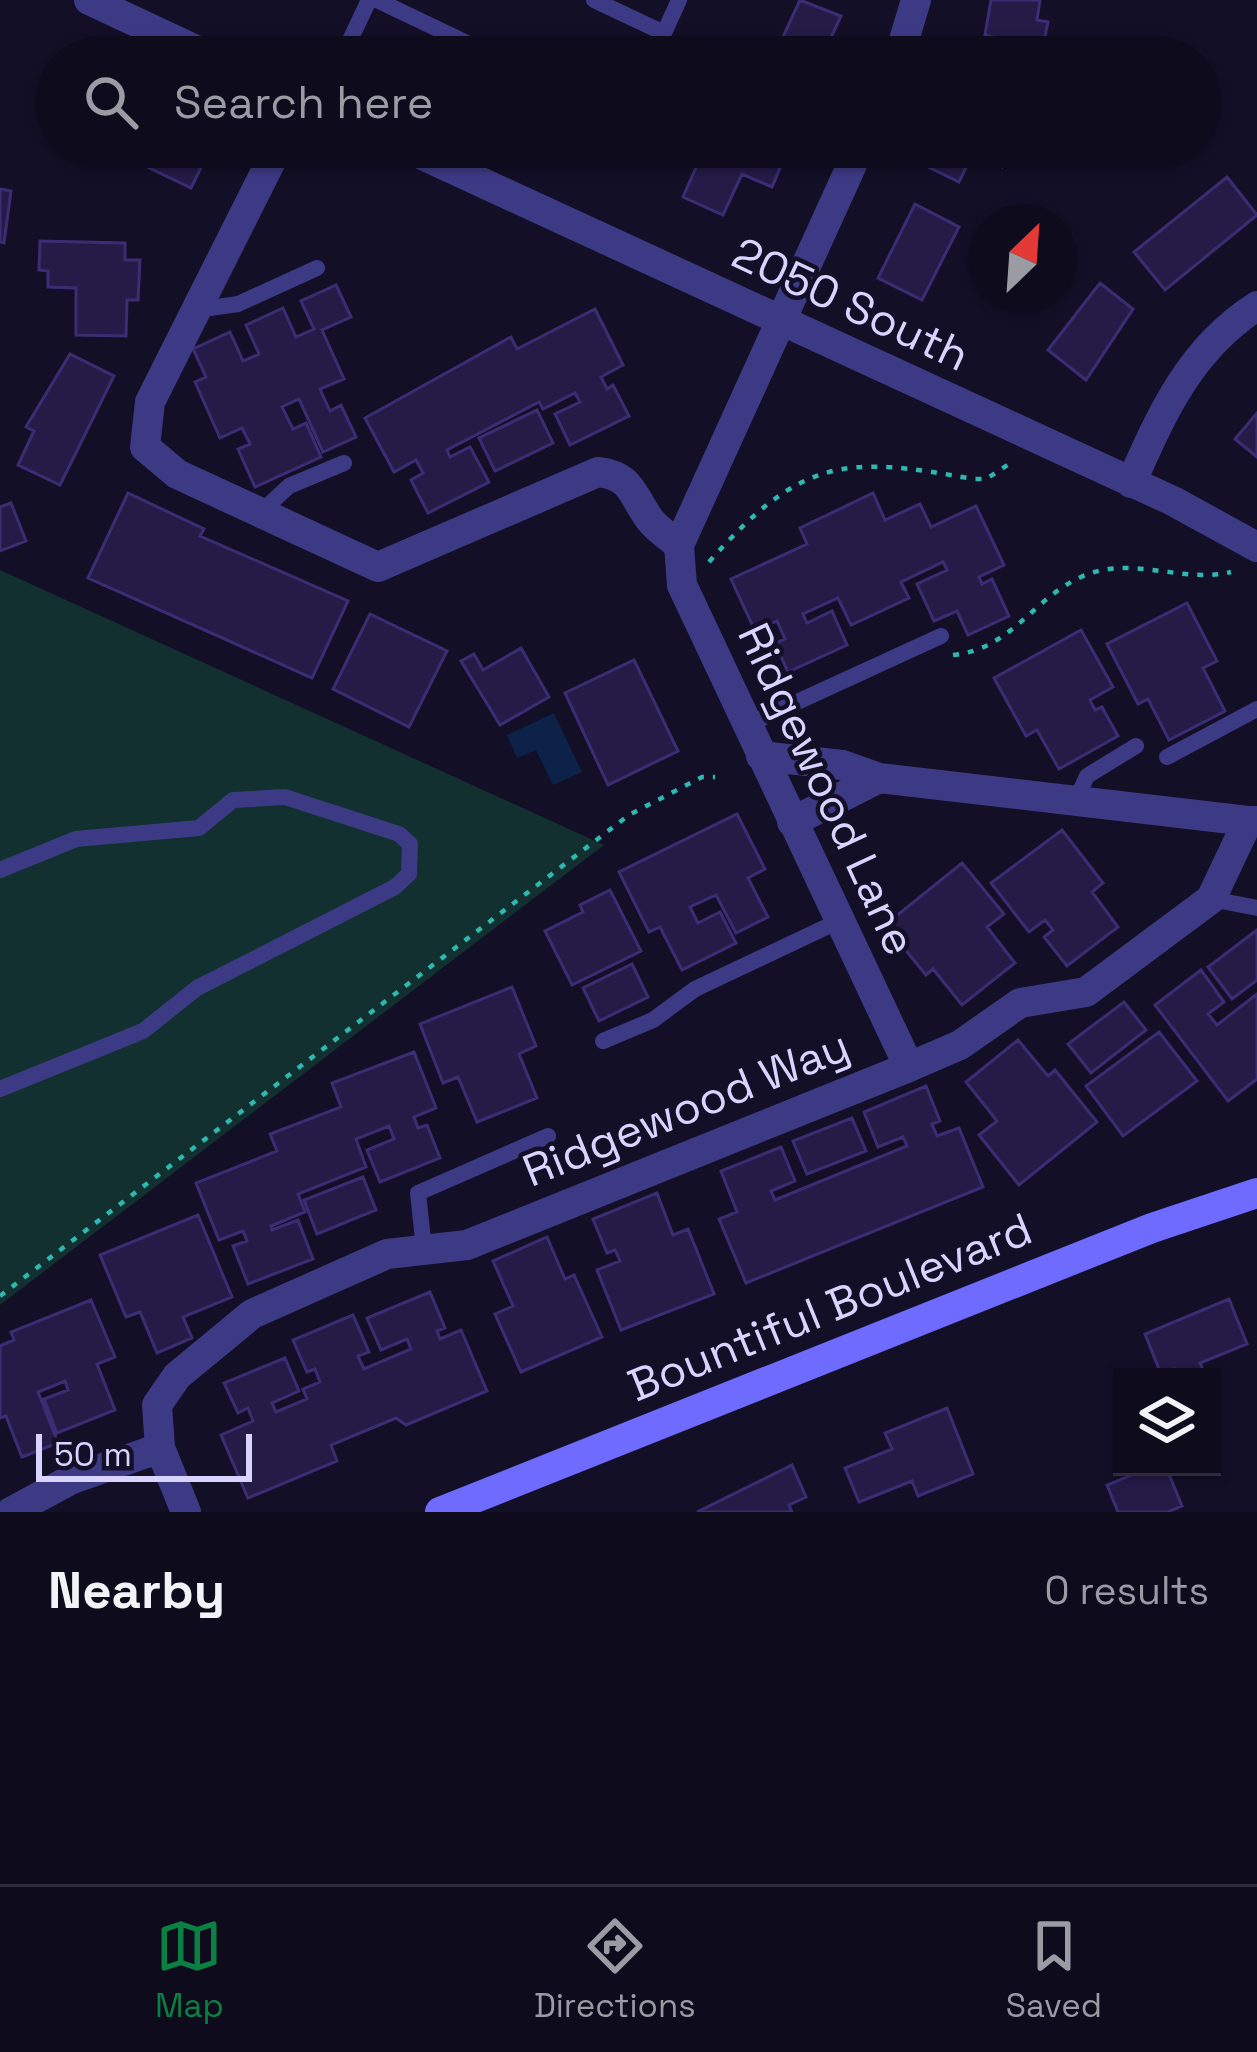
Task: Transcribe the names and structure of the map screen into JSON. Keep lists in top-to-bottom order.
{
  "streets": {
    "main road": ["Bountiful Boulevard"],
    "street": ["2050 South", "Ridgewood Lane", "Ridgewood Way"]
  },
  "crossings": [
    ["2050 South", "Ridgewood Lane"],
    ["Ridgewood Lane", "Ridgewood Way"]
  ],
  "scale_bar": "50 m",
  "north": "top right",
  "page": {
    "search": "Search here",
    "scale": "50 m",
    "heading": ["Nearby", "0 results"],
    "nav": ["Map", "Directions", "Saved"]
  }
}
